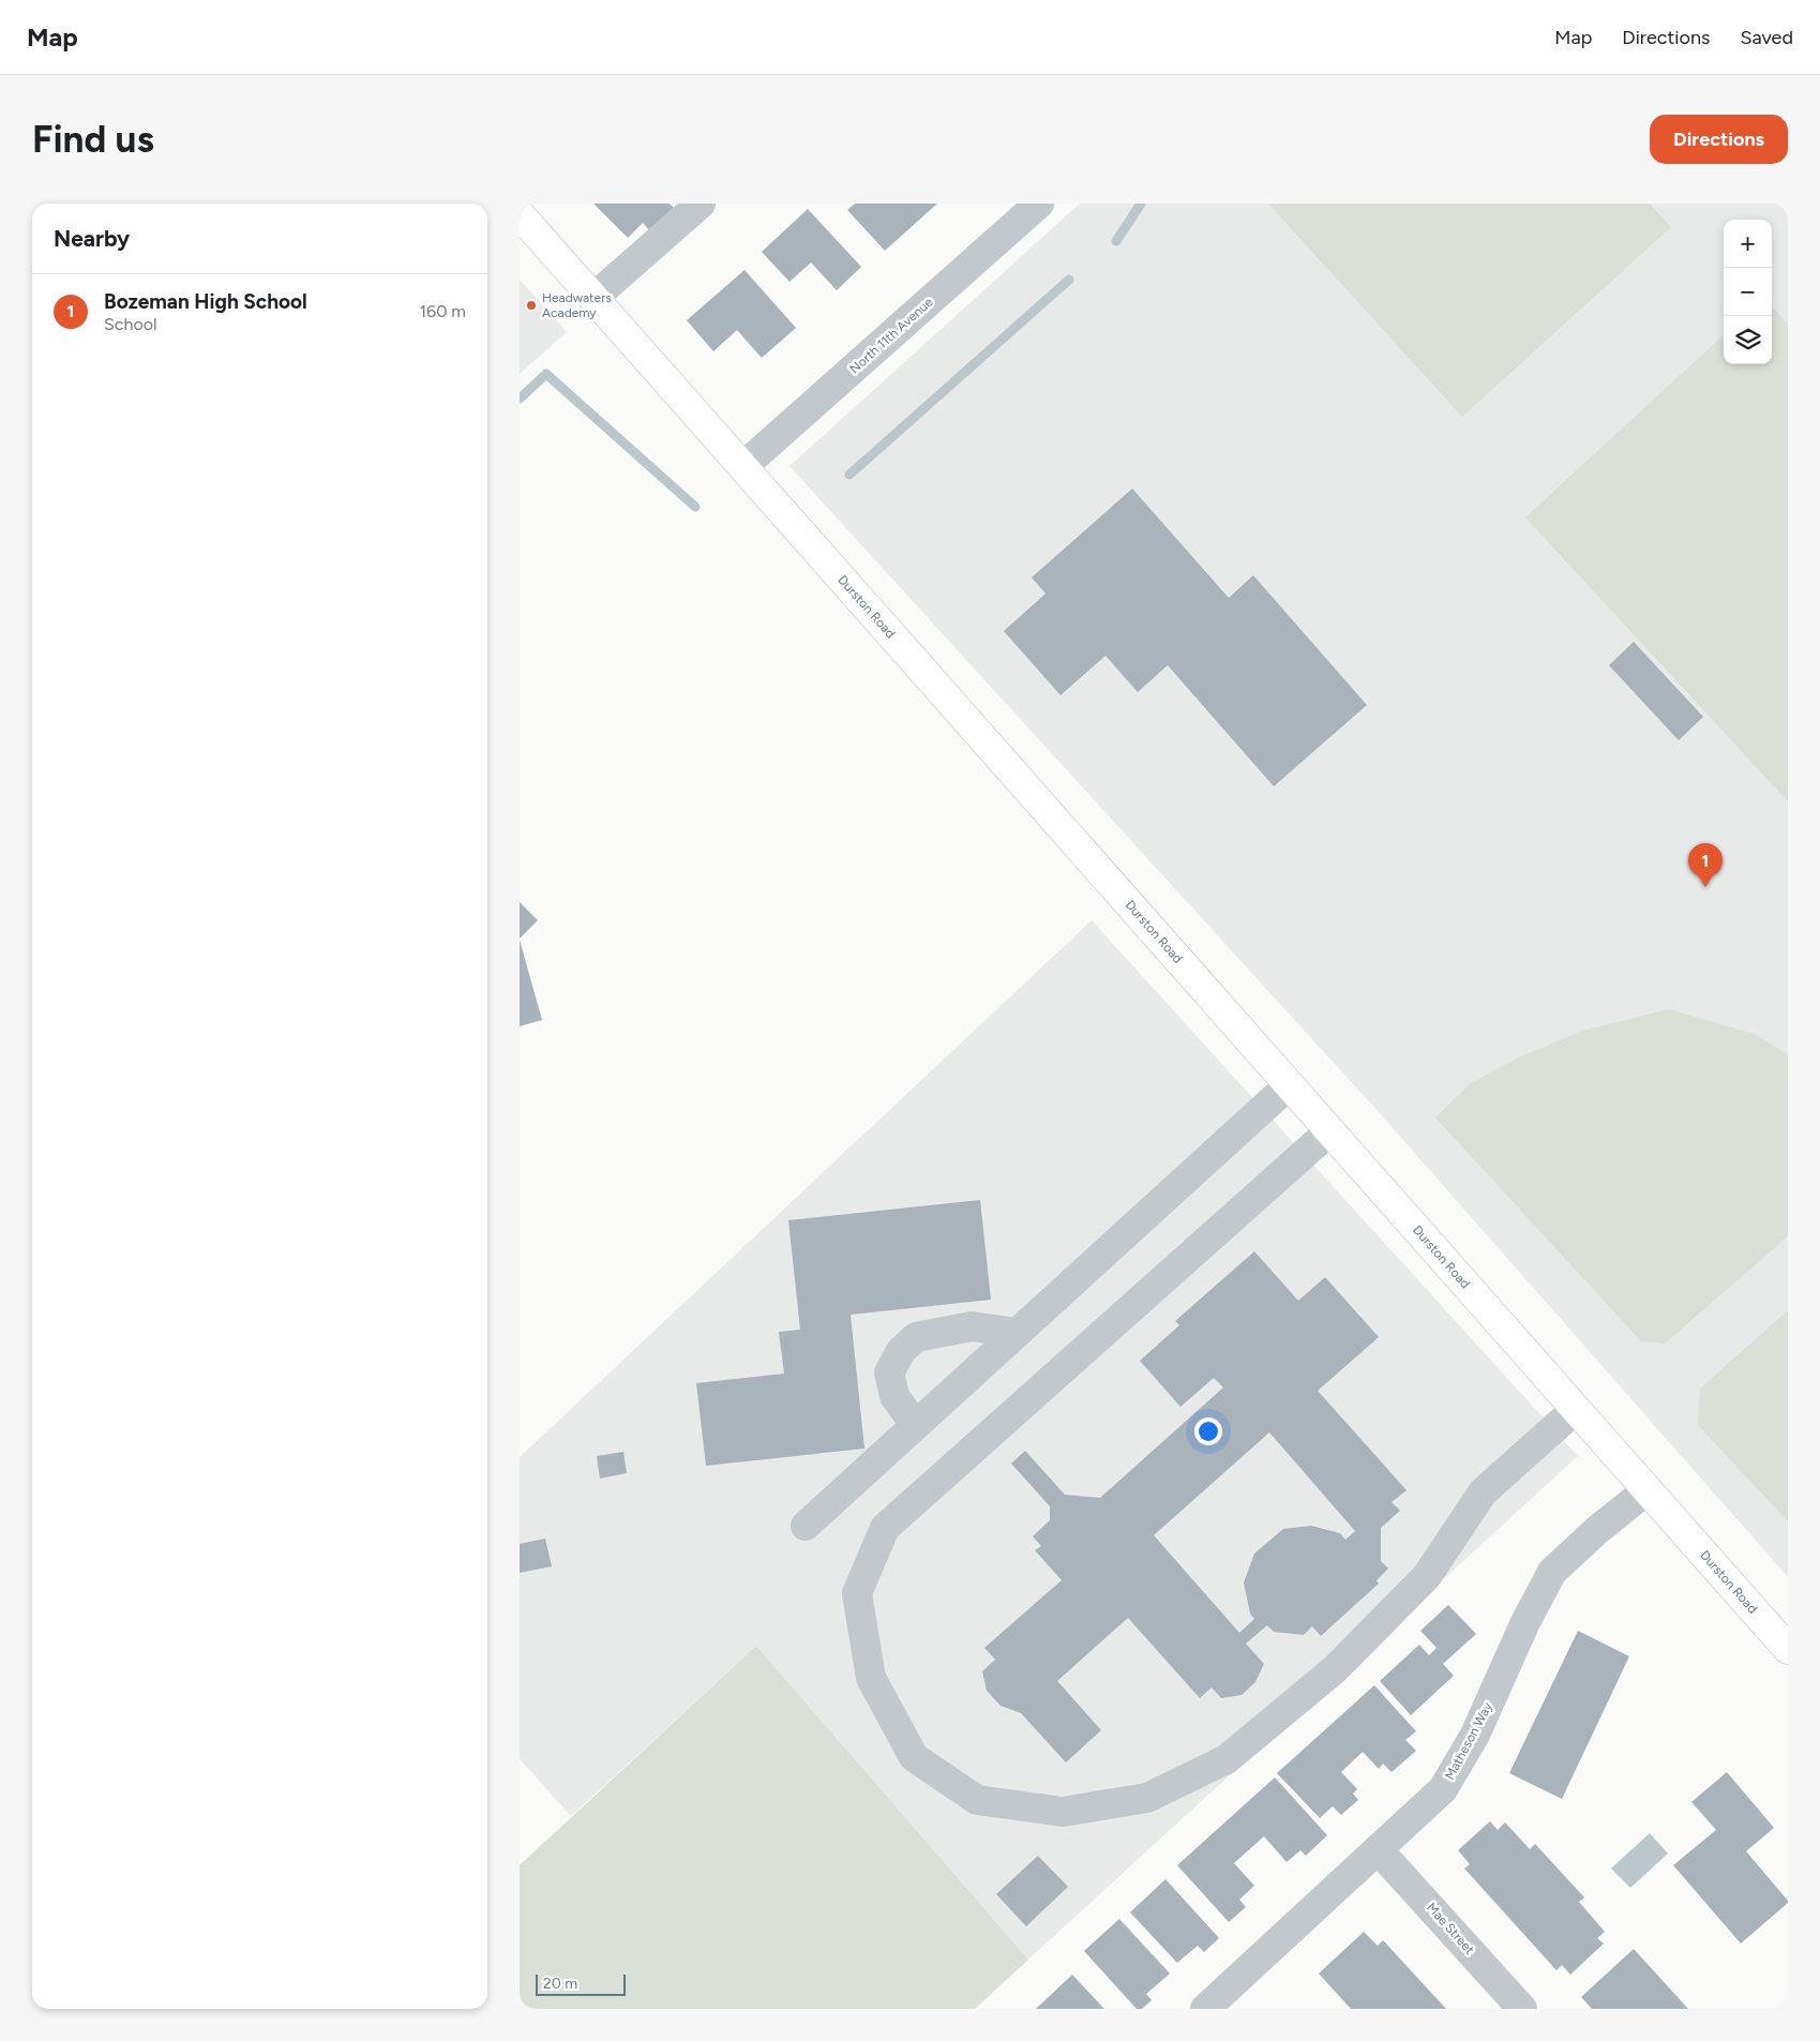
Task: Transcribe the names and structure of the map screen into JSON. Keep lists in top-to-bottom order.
{
  "streets": {
    "main road": ["Durston Road"],
    "street": ["North 11th Avenue", "Matheson Way", "Mae Street"]
  },
  "crossings": [
    ["North 11th Avenue", "Durston Road"],
    ["Durston Road", "Matheson Way"],
    ["Matheson Way", "Mae Street"]
  ],
  "places": ["Headwaters Academy"],
  "scale_bar": "20 m",
  "page": {
    "header": "Map",
    "nav": ["Map", "Directions", "Saved"],
    "buttons": "Directions",
    "title": "Find us",
    "heading": "Nearby",
    "map_buttons": ["+", "−"],
    "list": [
      {
        "mark": "1",
        "name": "Bozeman High School",
        "note": "School",
        "value": "160 m"
      }
    ],
    "pins": "1",
    "scale": "20 m"
  }
}
